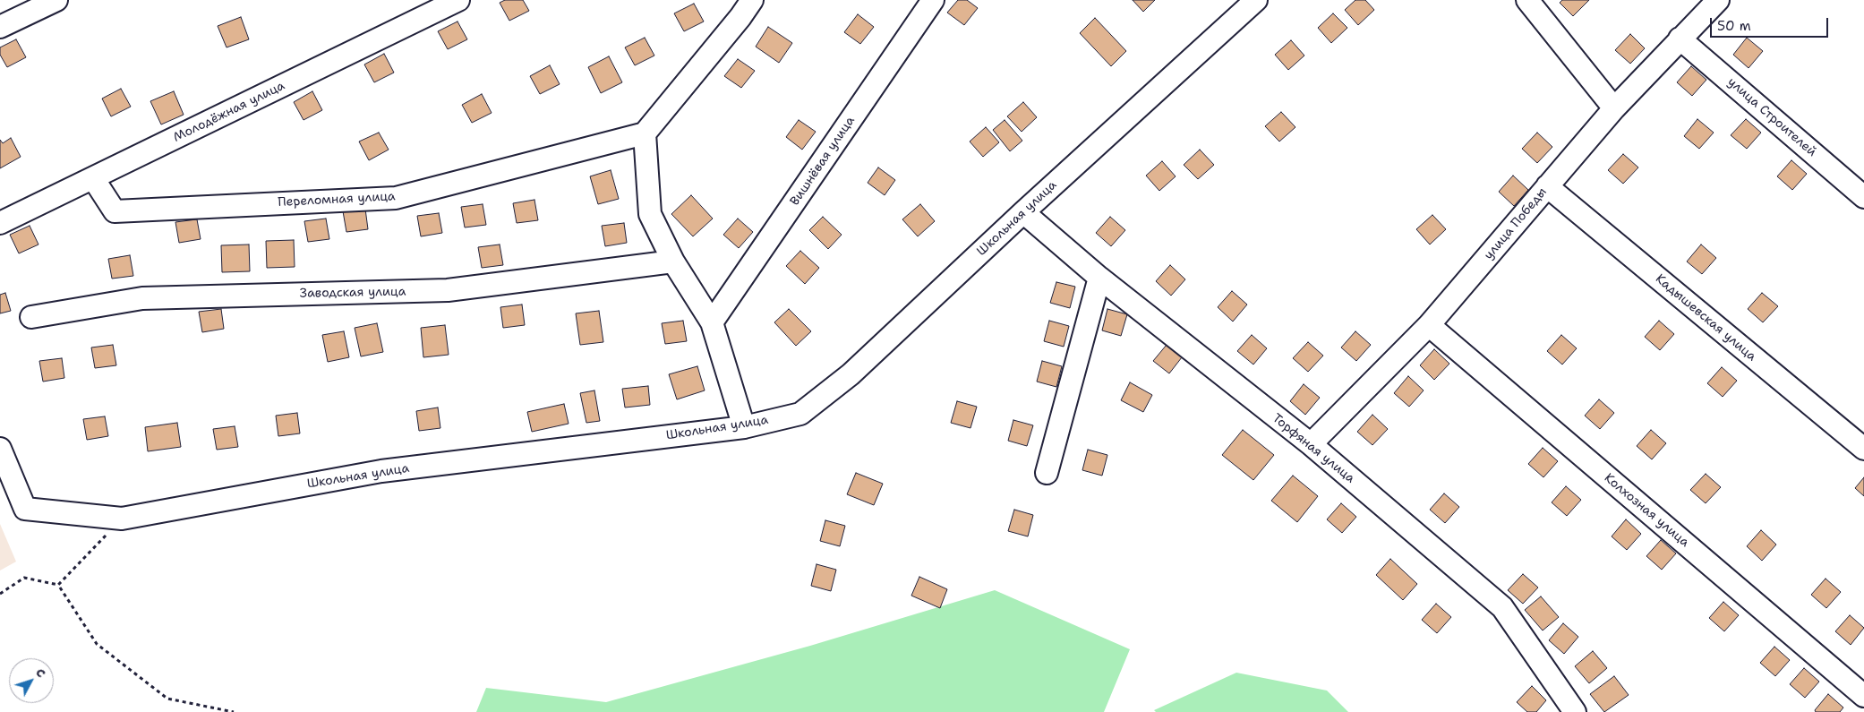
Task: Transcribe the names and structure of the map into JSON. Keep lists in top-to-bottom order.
{
  "streets": {
    "street": [
      "Молодёжная улица",
      "улица Строителей",
      "Вишнёвая улица",
      "Переломная улица",
      "Школьная улица",
      "улица Победы",
      "Заводская улица",
      "Кадышевская улица",
      "Торфяная улица",
      "Колхозная улица"
    ]
  },
  "crossings": [
    ["Молодёжная улица", "Переломная улица"],
    ["улица Строителей", "улица Победы"],
    ["Школьная улица", "Торфяная улица"],
    ["улица Победы", "Кадышевская улица"],
    ["улица Победы", "Торфяная улица"],
    ["улица Победы", "Колхозная улица"]
  ],
  "scale_bar": "50 m",
  "north": "top right"
}
